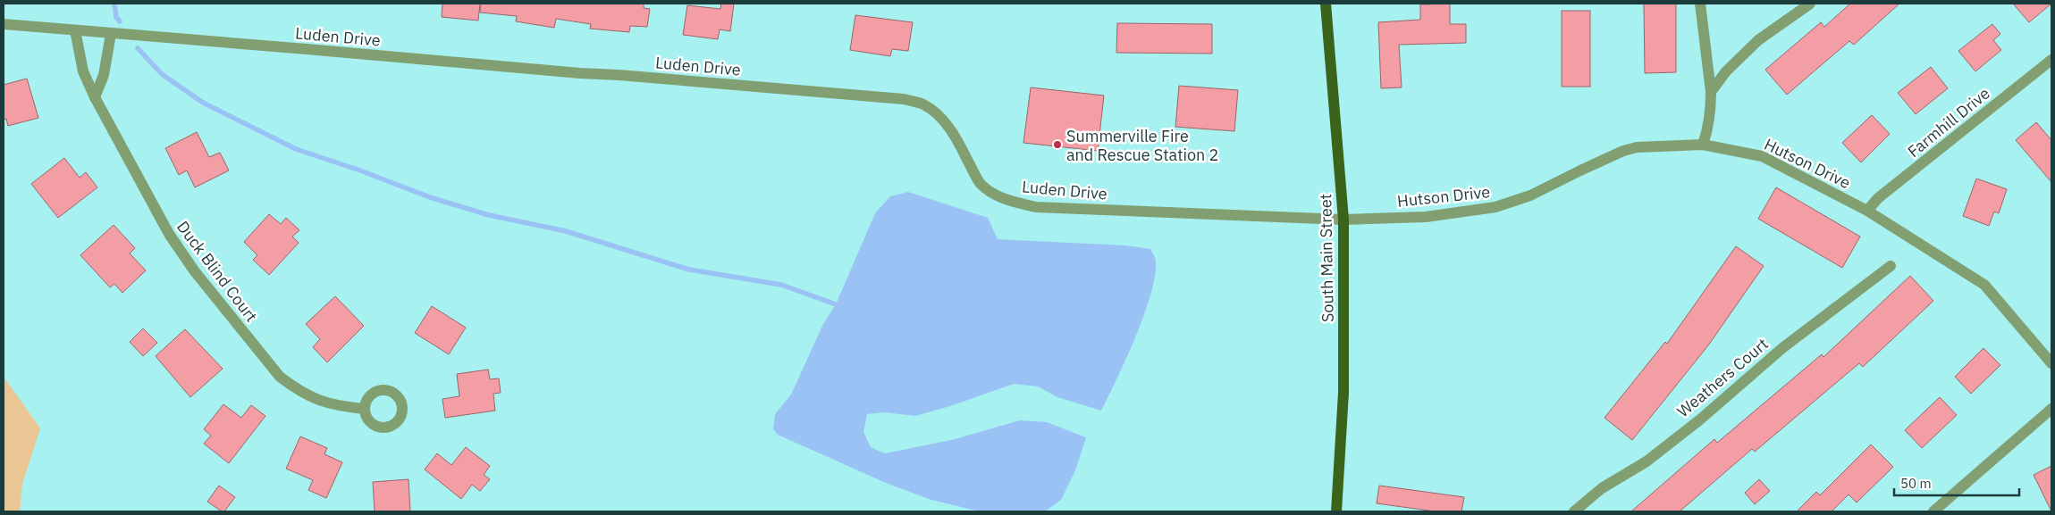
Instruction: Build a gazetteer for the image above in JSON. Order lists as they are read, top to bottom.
{
  "streets": {
    "main road": ["South Main Street"],
    "street": [
      "Luden Drive",
      "Farmhill Drive",
      "Hutson Drive",
      "Duck Blind Court",
      "Weathers Court"
    ]
  },
  "crossings": [
    ["Luden Drive", "Hutson Drive"],
    ["Luden Drive", "South Main Street"],
    ["Luden Drive", "Duck Blind Court"],
    ["Farmhill Drive", "Hutson Drive"],
    ["Hutson Drive", "South Main Street"]
  ],
  "places": ["Summerville Fire and Rescue Station 2"],
  "scale_bar": "50 m"
}
